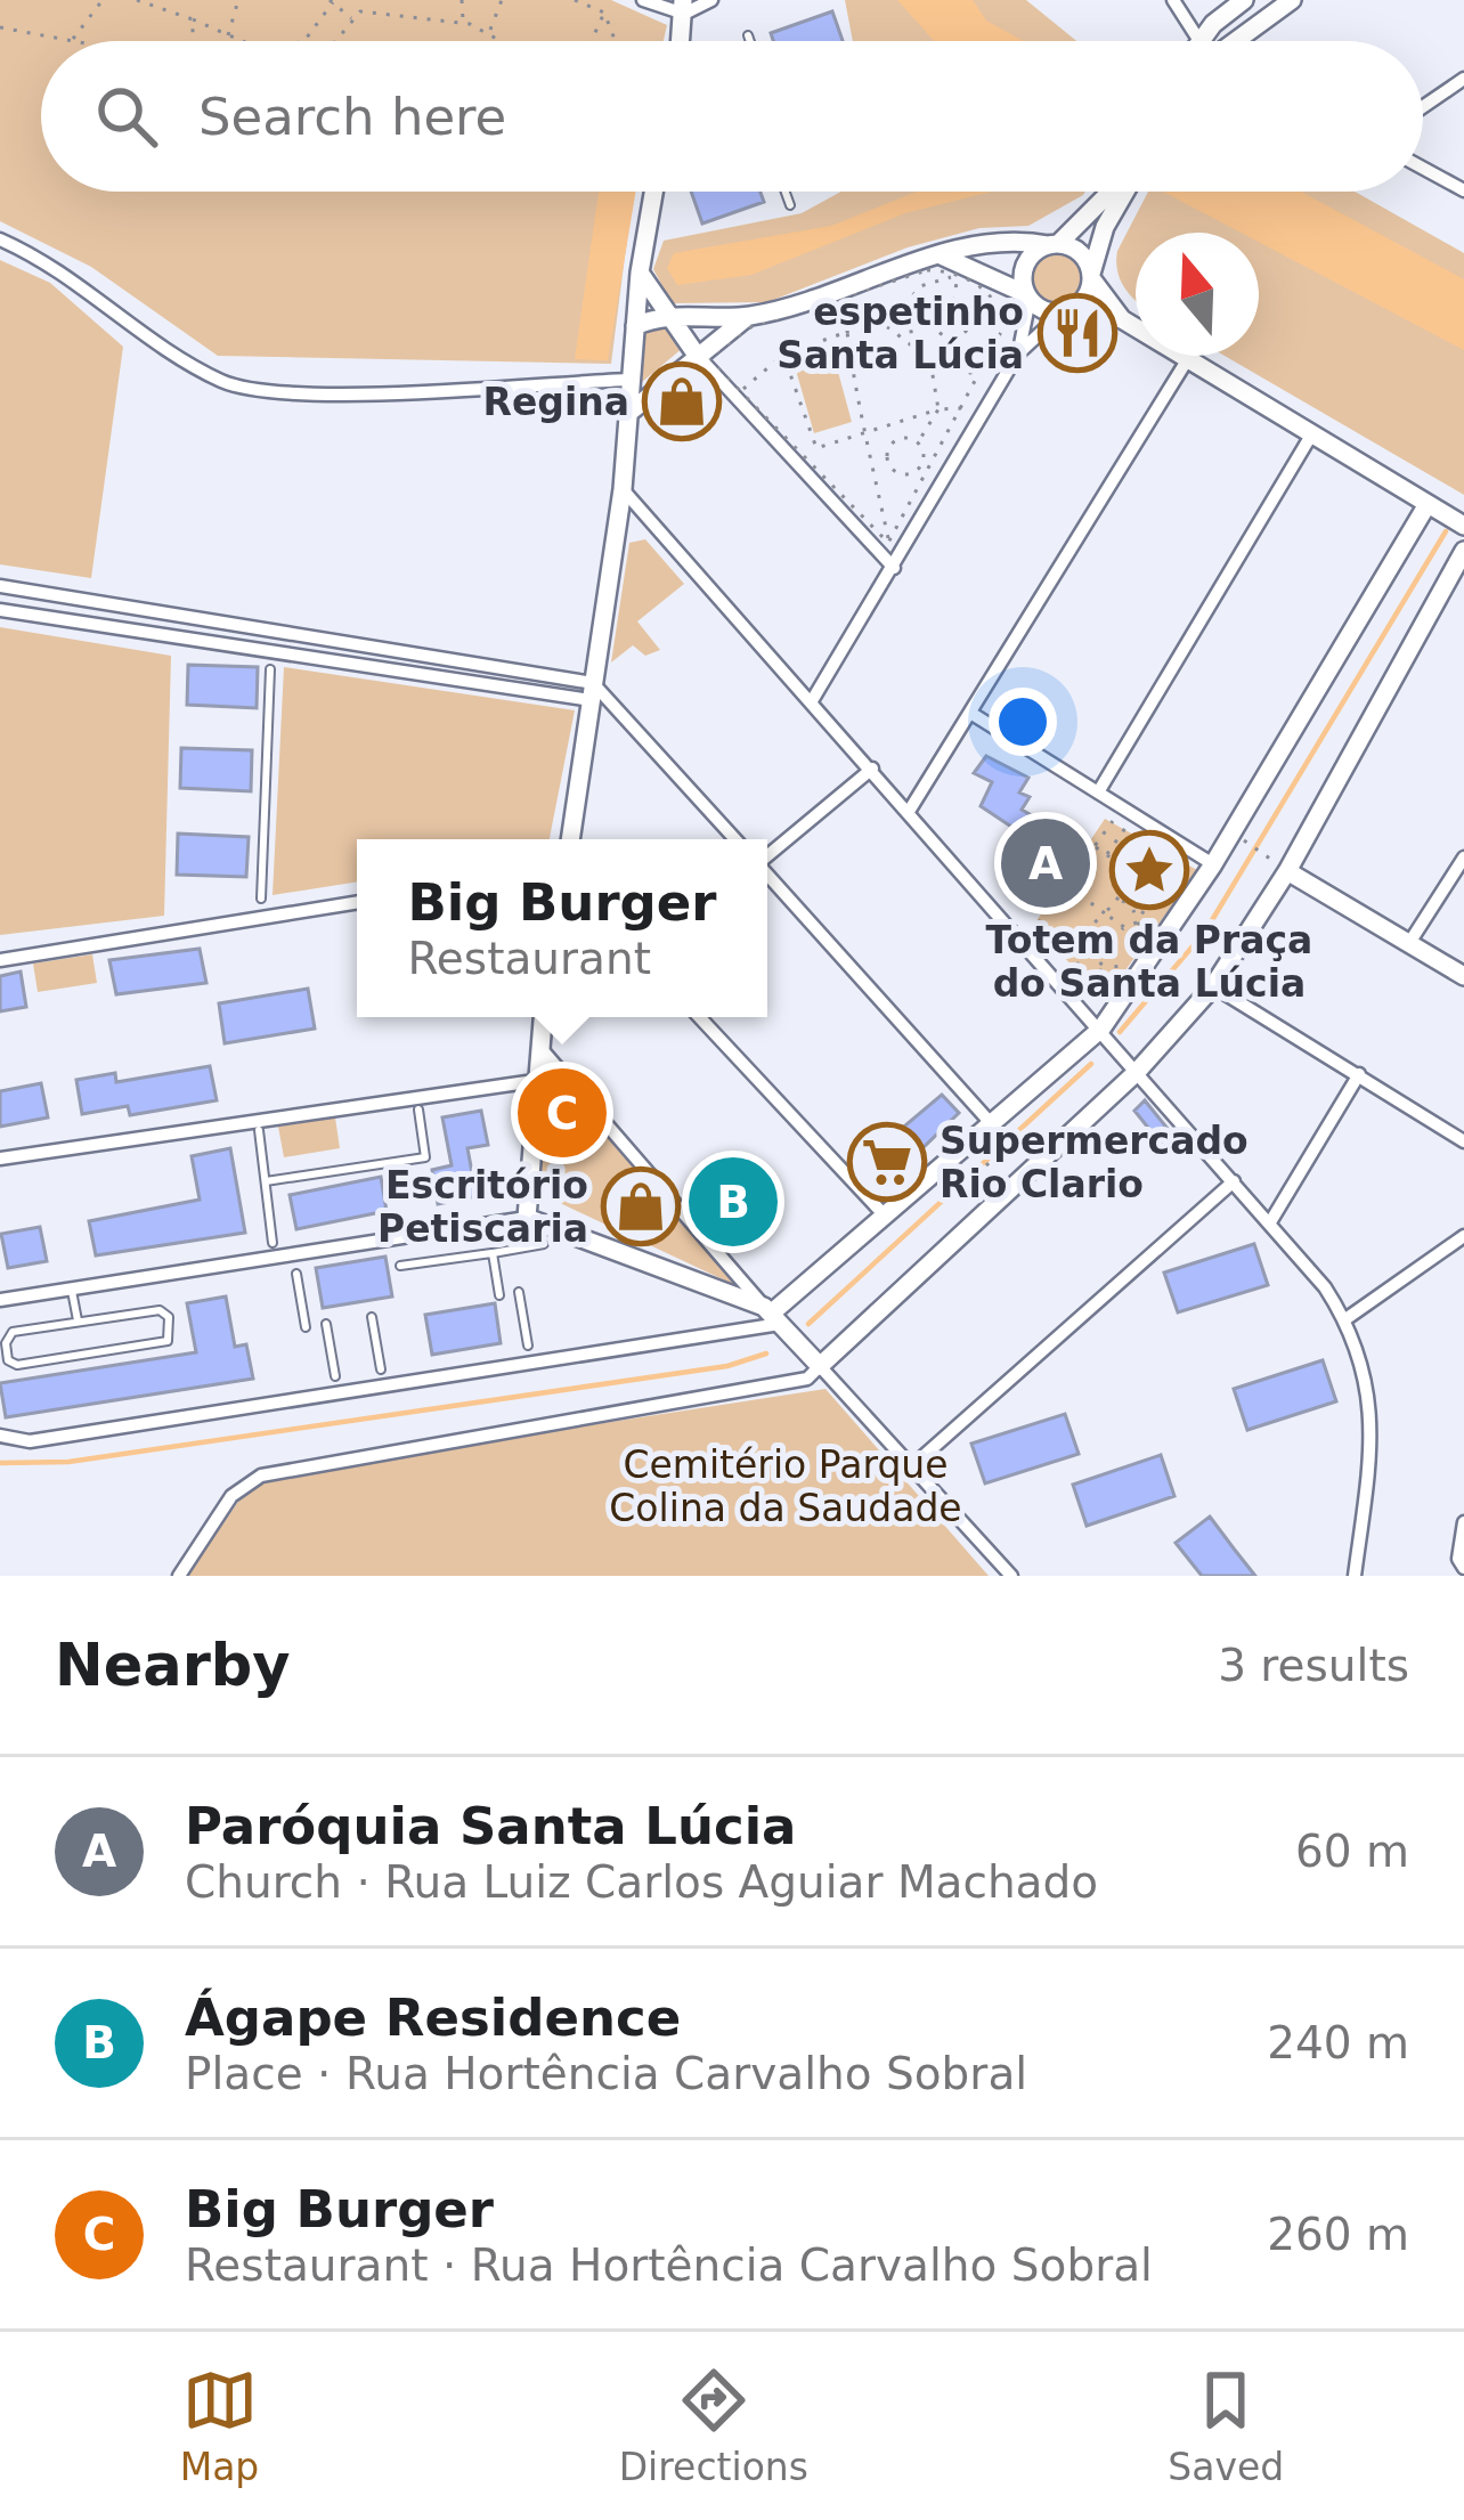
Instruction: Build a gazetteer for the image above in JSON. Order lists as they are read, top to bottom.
{
  "parks": ["Cemitério Parque Colina da Saudade"],
  "places": {
    "restaurant": ["espetinho Santa Lúcia"],
    "shop": ["Regina", "Escritório Petiscaria"],
    "place": ["Totem da Praça do Santa Lúcia"],
    "supermarket": ["Supermercado Rio Clario"]
  },
  "north": "top",
  "page": {
    "search": "Search here",
    "pins": ["A", "C", "B"],
    "popup": ["Big Burger", "Restaurant"],
    "heading": ["Nearby", "3 results"],
    "list": [
      {
        "mark": "A",
        "name": "Paróquia Santa Lúcia",
        "note": "Church · Rua Luiz Carlos Aguiar Machado",
        "value": "60 m"
      },
      {
        "mark": "B",
        "name": "Ágape Residence",
        "note": "Place · Rua Hortência Carvalho Sobral",
        "value": "240 m"
      },
      {
        "mark": "C",
        "name": "Big Burger",
        "note": "Restaurant · Rua Hortência Carvalho Sobral",
        "value": "260 m"
      }
    ],
    "nav": ["Map", "Directions", "Saved"]
  }
}
